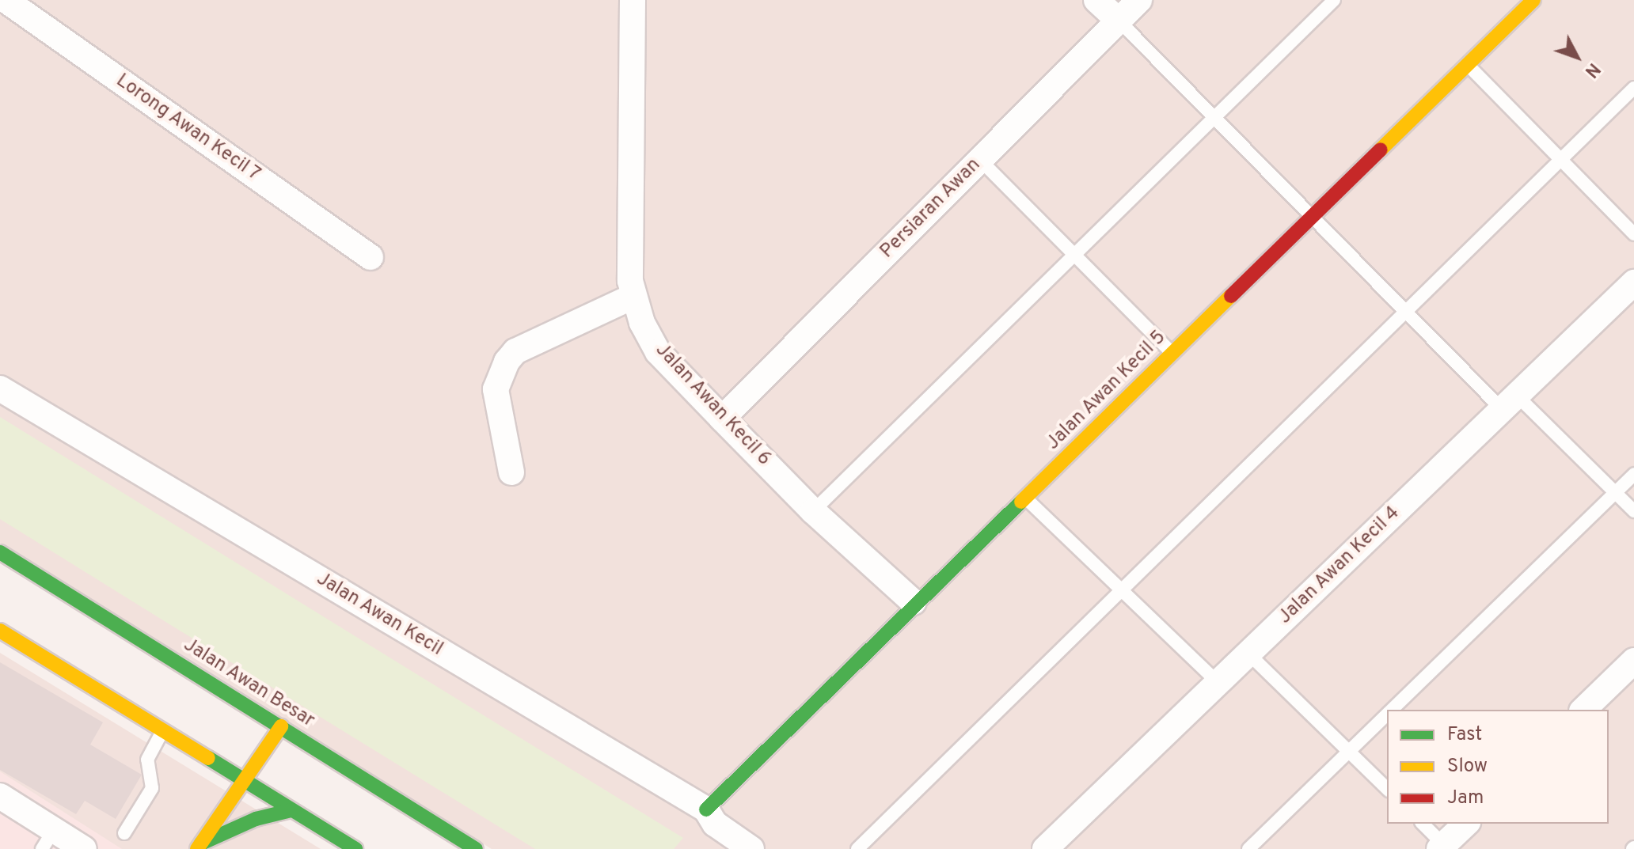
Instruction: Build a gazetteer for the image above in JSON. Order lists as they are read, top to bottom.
{
  "streets": {
    "street": [
      "Lorong Awan Kecil 7",
      "Persiaran Awan",
      "Jalan Awan Kecil 5",
      "Jalan Awan Kecil 6",
      "Jalan Awan Kecil 4",
      "Jalan Awan Kecil",
      "Jalan Awan Besar"
    ]
  },
  "crossings": [
    ["Persiaran Awan", "Jalan Awan Kecil 6"],
    ["Jalan Awan Kecil 5", "Jalan Awan Kecil 6"],
    ["Jalan Awan Kecil 5", "Jalan Awan Kecil"]
  ],
  "legend": ["Fast", "Slow", "Jam"],
  "north": "bottom right"
}
